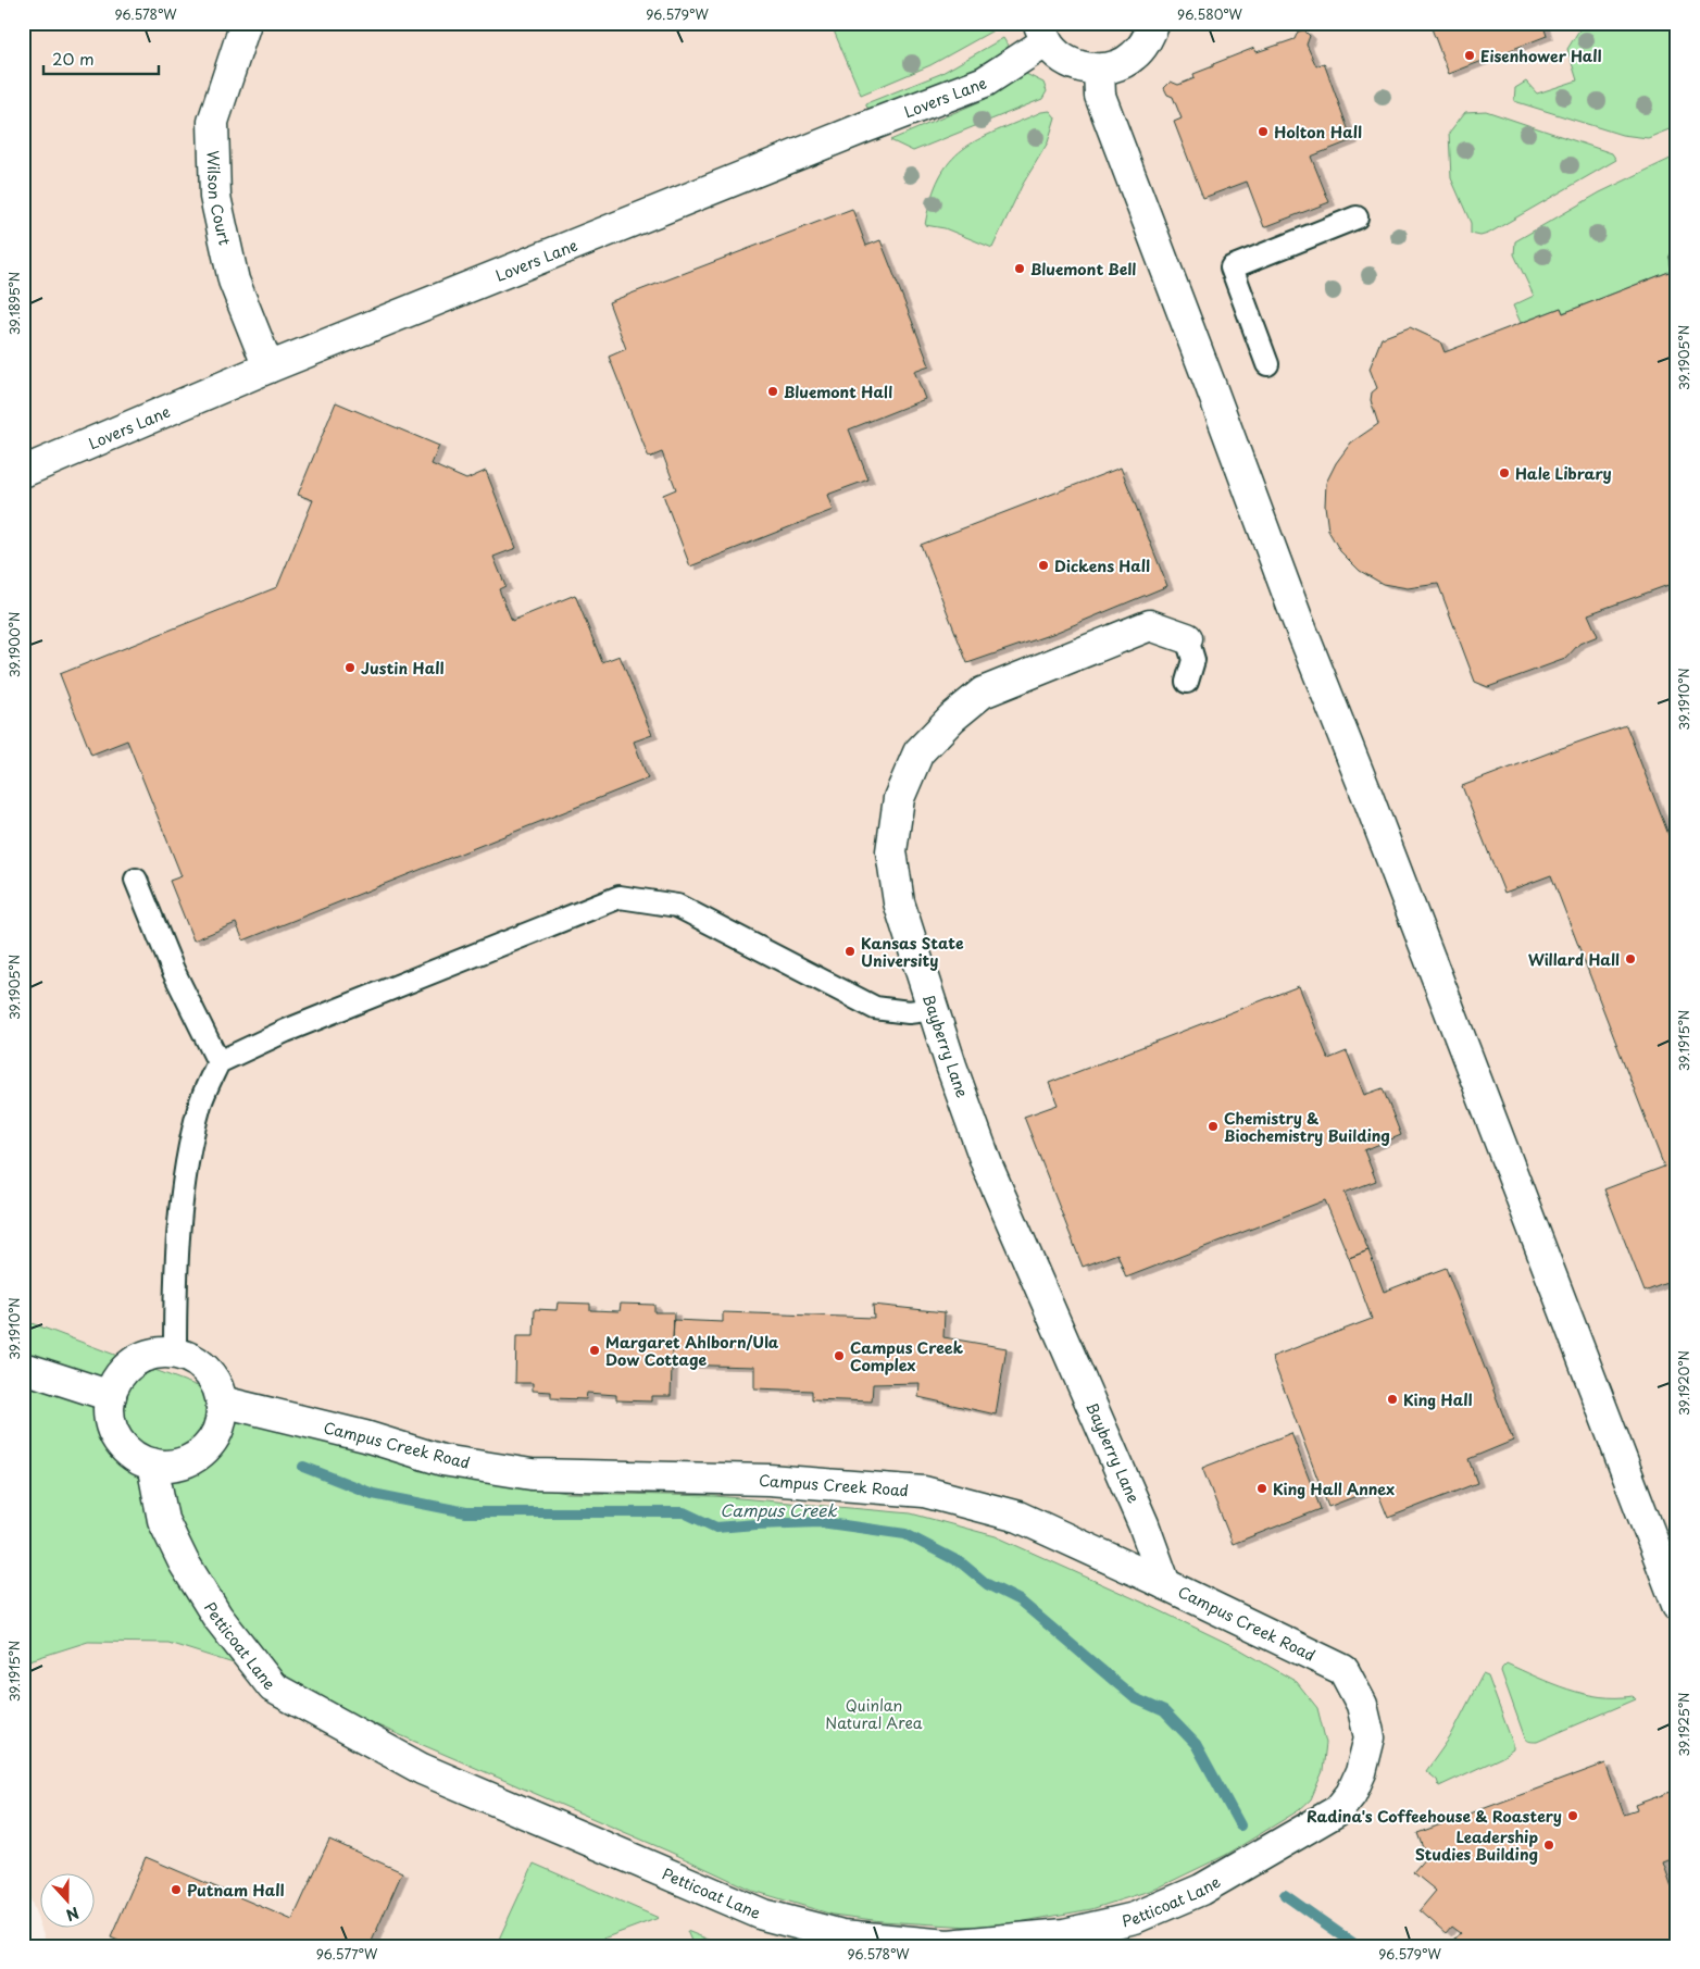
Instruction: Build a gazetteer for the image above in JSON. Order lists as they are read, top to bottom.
{
  "streets": {
    "street": [
      "Lovers Lane",
      "Wilson Court",
      "Bayberry Lane",
      "Campus Creek Road",
      "Petticoat Lane"
    ]
  },
  "crossings": [
    ["Lovers Lane", "Wilson Court"],
    ["Bayberry Lane", "Campus Creek Road"],
    ["Campus Creek Road", "Petticoat Lane"]
  ],
  "water": ["Campus Creek"],
  "parks": ["Quinlan Natural Area"],
  "places": [
    "Eisenhower Hall",
    "Holton Hall",
    "Bluemont Bell",
    "Bluemont Hall",
    "Hale Library",
    "Dickens Hall",
    "Justin Hall",
    "Kansas State University",
    "Willard Hall",
    "Chemistry & Biochemistry Building",
    "Margaret Ahlborn/Ula Dow Cottage",
    "Campus Creek Complex",
    "King Hall",
    "King Hall Annex",
    "Radina's Coffeehouse & Roastery",
    "Leadership Studies Building",
    "Putnam Hall"
  ],
  "scale_bar": "20 m",
  "north": "bottom",
  "coordinates": [
    "96.578°W",
    "96.579°W",
    "96.580°W",
    "39.1895°N",
    "39.1905°N",
    "39.1900°N",
    "39.1910°N",
    "39.1915°N",
    "39.1920°N",
    "39.1925°N",
    "96.577°W"
  ]
}
